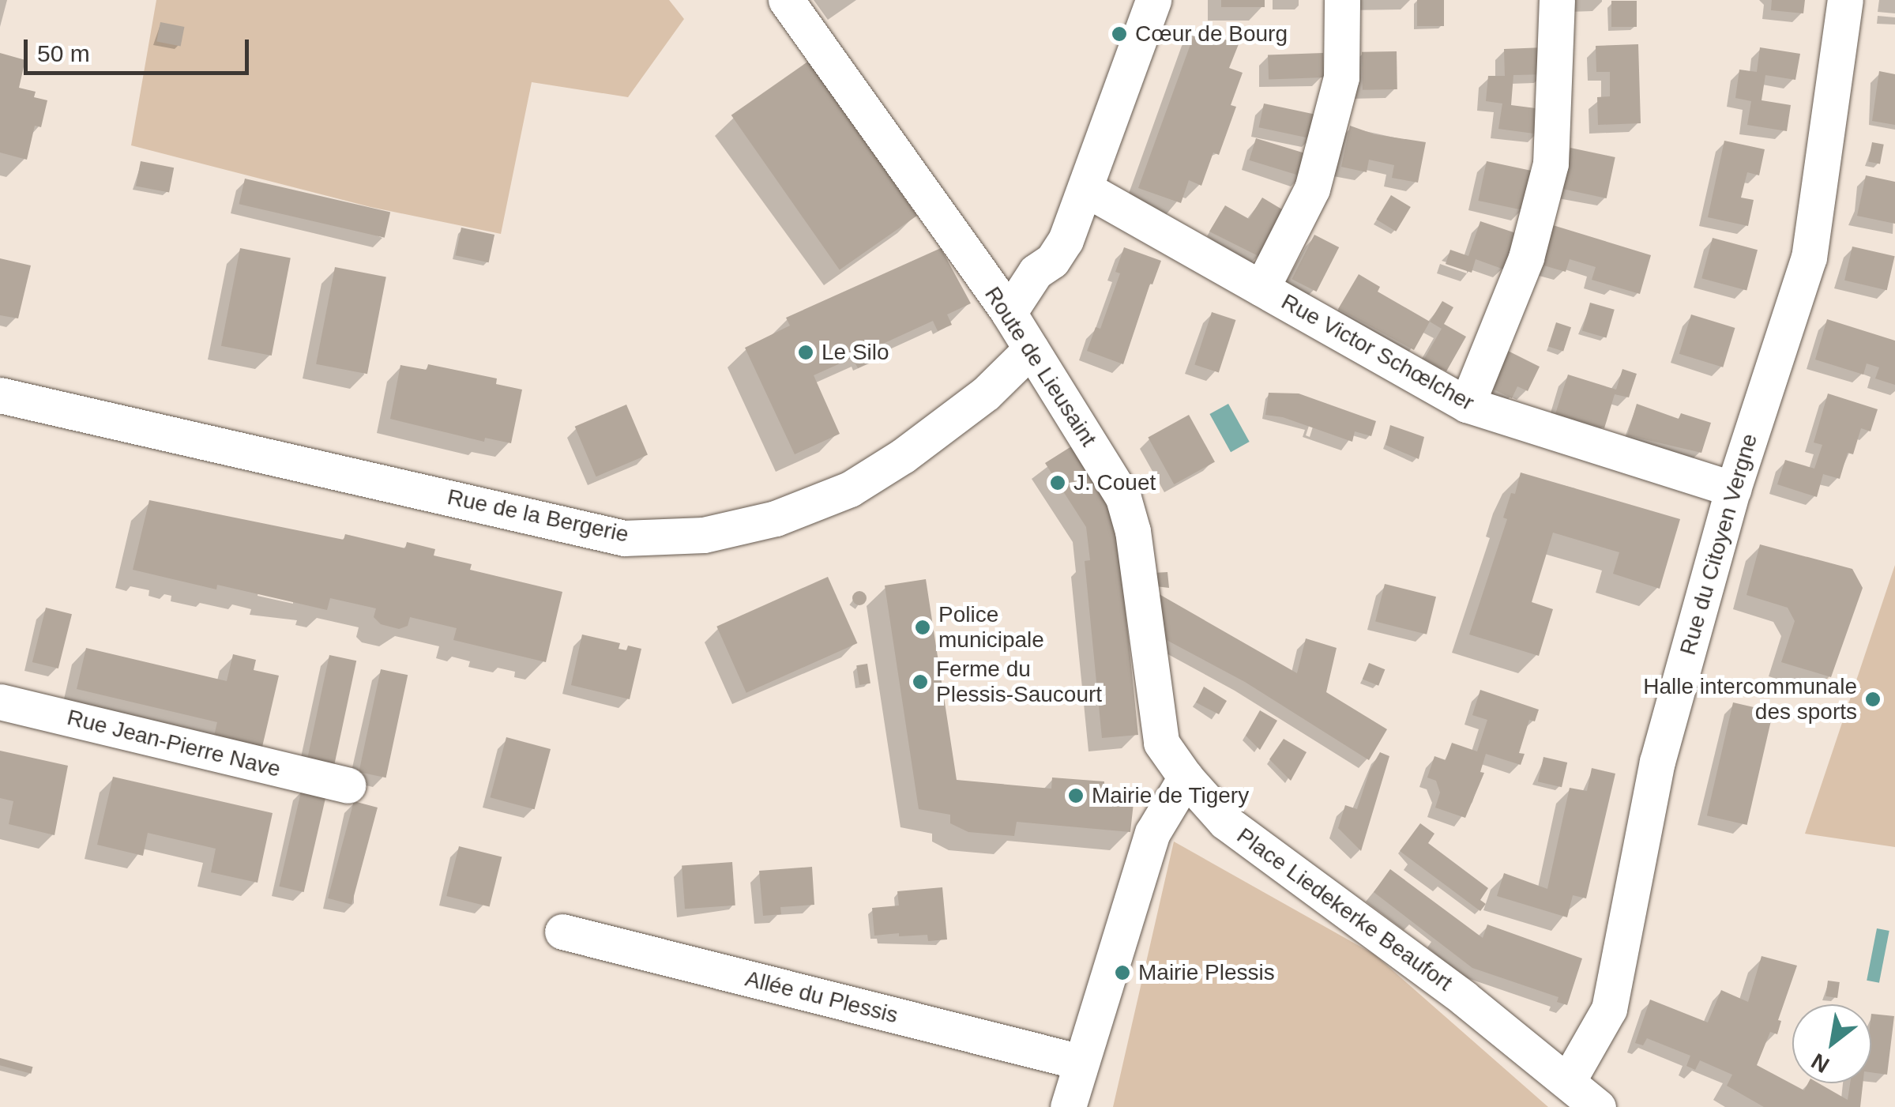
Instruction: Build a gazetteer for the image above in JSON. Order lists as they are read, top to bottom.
{
  "streets": {
    "street": [
      "Rue Victor Schœlcher",
      "Route de Lieusaint",
      "Rue de la Bergerie",
      "Rue du Citoyen Vergne",
      "Rue Jean-Pierre Nave",
      "Place Liedekerke Beaufort",
      "Allée du Plessis"
    ]
  },
  "crossings": [
    ["Rue Victor Schœlcher", "Rue du Citoyen Vergne"],
    ["Route de Lieusaint", "Rue de la Bergerie"],
    ["Route de Lieusaint", "Place Liedekerke Beaufort"],
    ["Rue du Citoyen Vergne", "Place Liedekerke Beaufort"]
  ],
  "places": [
    "Cœur de Bourg",
    "Le Silo",
    "J. Couet",
    "Police municipale",
    "Ferme du Plessis-Saucourt",
    "Halle intercommunale des sports",
    "Mairie de Tigery",
    "Mairie Plessis"
  ],
  "scale_bar": "50 m",
  "north": "bottom left"
}
